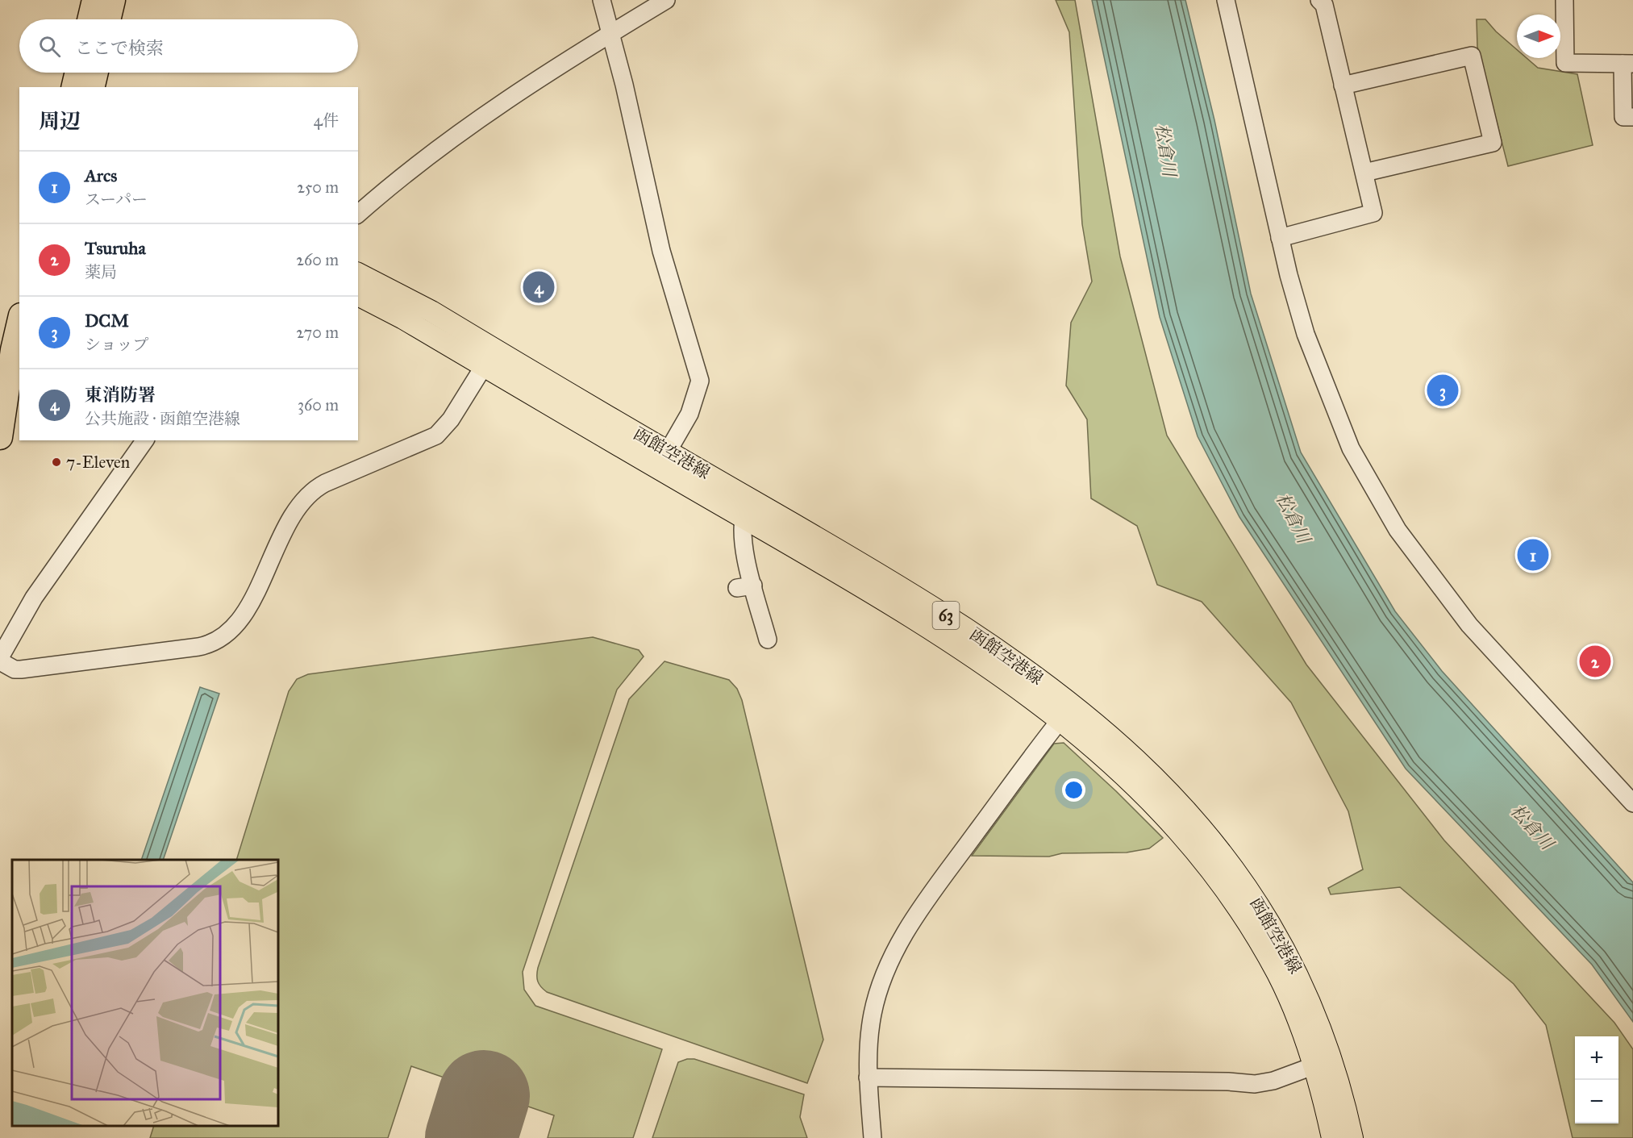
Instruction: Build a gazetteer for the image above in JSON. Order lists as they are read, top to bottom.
{
  "streets": {
    "main road": ["函館空港線", "63"]
  },
  "water": ["松倉川"],
  "places": ["7-Eleven"],
  "north": "right",
  "page": {
    "search": "ここで検索",
    "heading": ["周辺", "4件"],
    "list": [
      {
        "mark": "1",
        "name": "Arcs",
        "note": "スーパー",
        "value": "250 m"
      },
      {
        "mark": "2",
        "name": "Tsuruha",
        "note": "薬局",
        "value": "260 m"
      },
      {
        "mark": "3",
        "name": "DCM",
        "note": "ショップ",
        "value": "270 m"
      },
      {
        "mark": "4",
        "name": "東消防署",
        "note": "公共施設 · 函館空港線",
        "value": "360 m"
      }
    ],
    "pins": [
      "4",
      "3",
      "1",
      "2"
    ],
    "map_buttons": ["+", "−"]
  }
}
